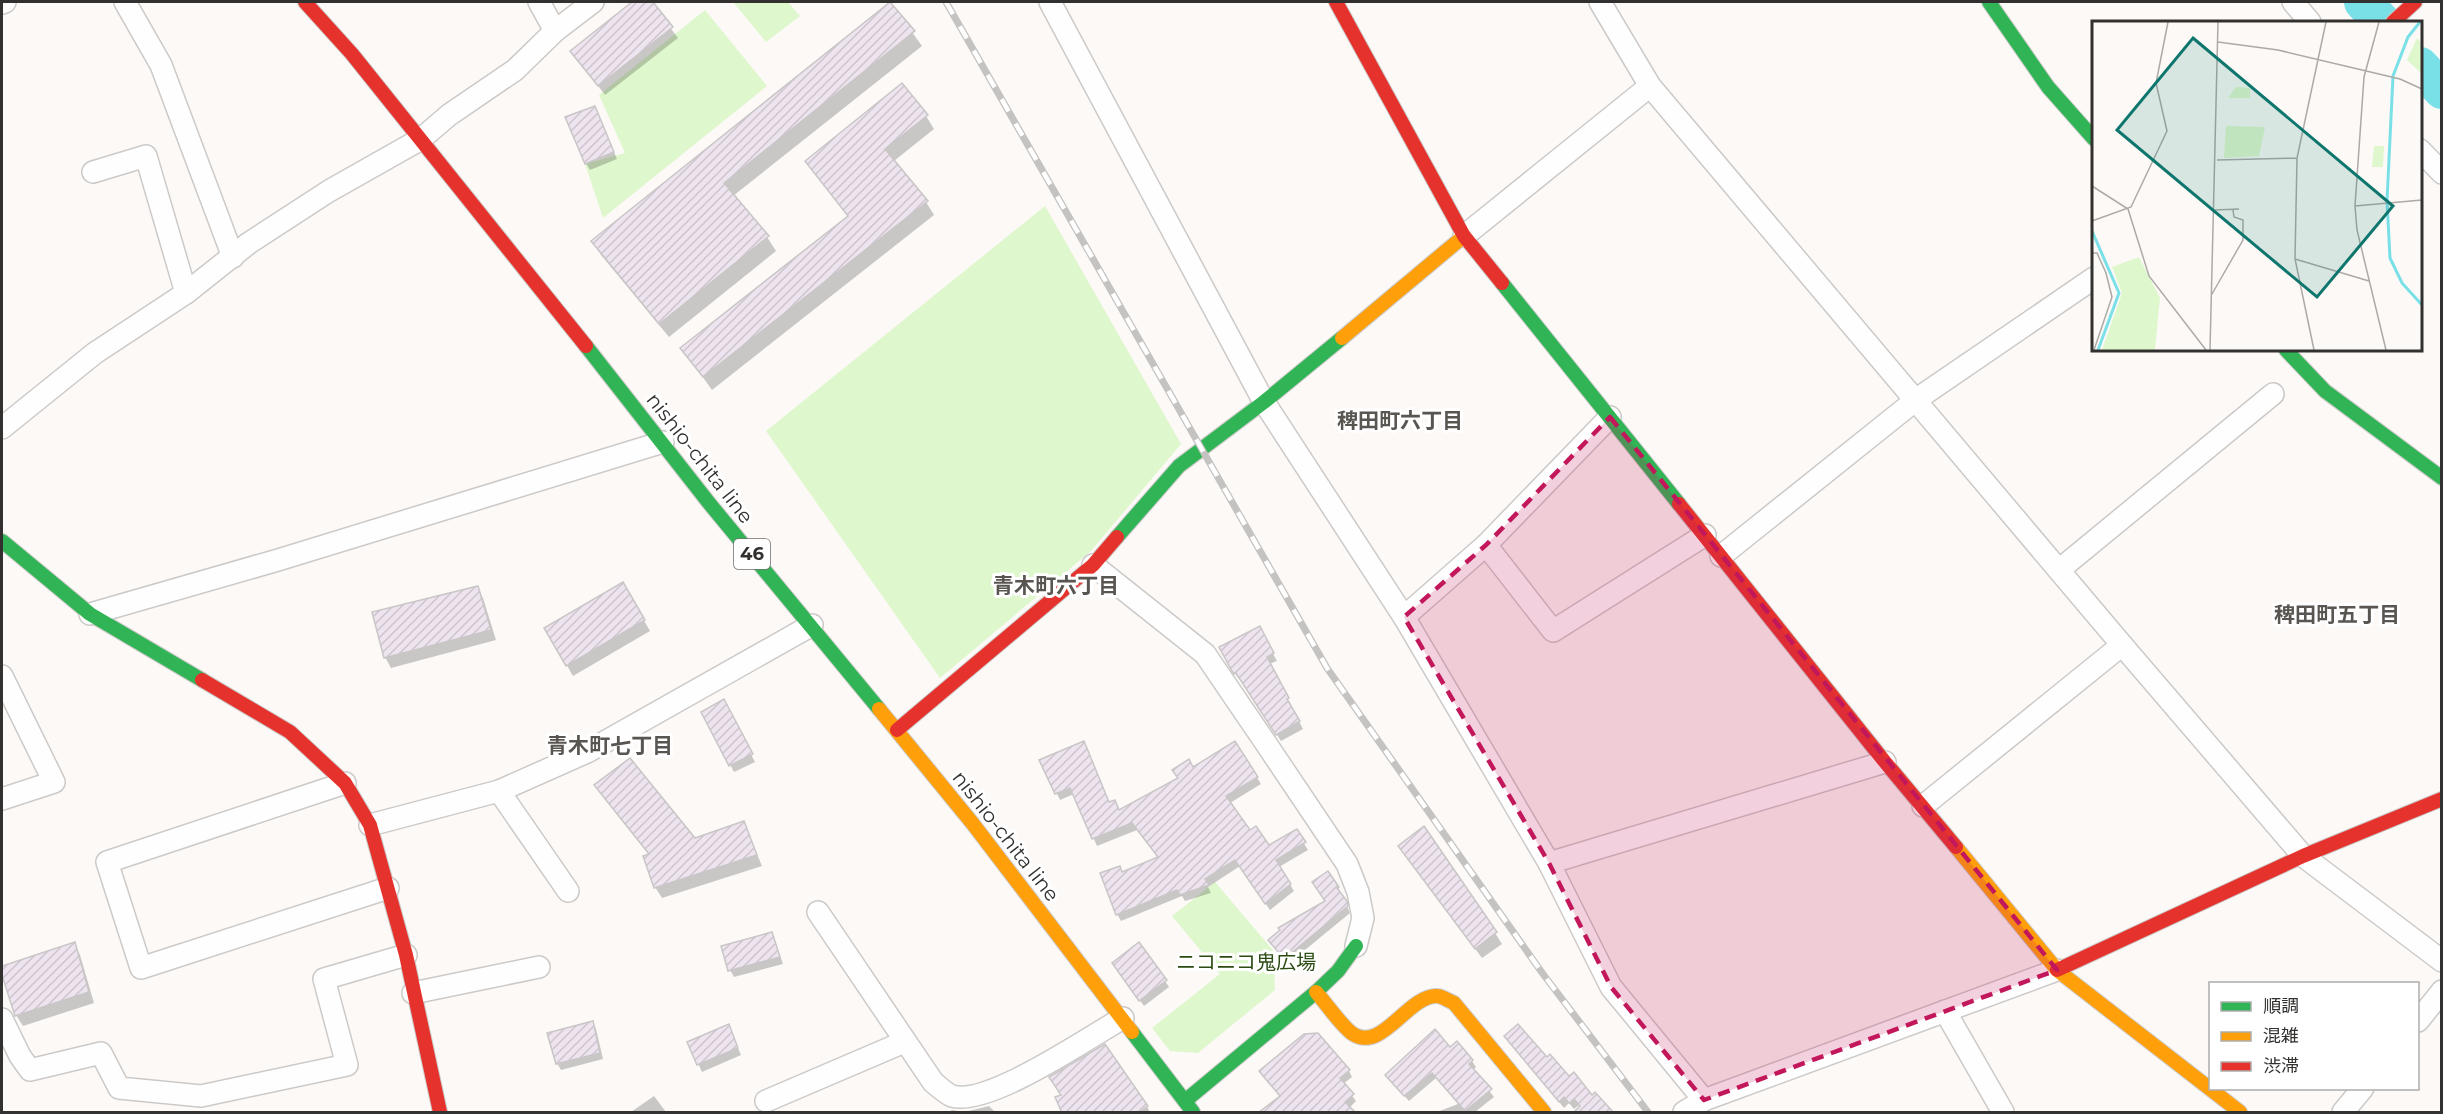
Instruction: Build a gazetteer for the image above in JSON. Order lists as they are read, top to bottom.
{
  "streets": {
    "street": ["nishio-chita line", "46"]
  },
  "districts": [
    "稗田町六丁目",
    "青木町六丁目",
    "稗田町五丁目",
    "青木町七丁目"
  ],
  "parks": ["ニコニコ鬼広場"],
  "legend": ["順調", "混雑", "渋滞"]
}
